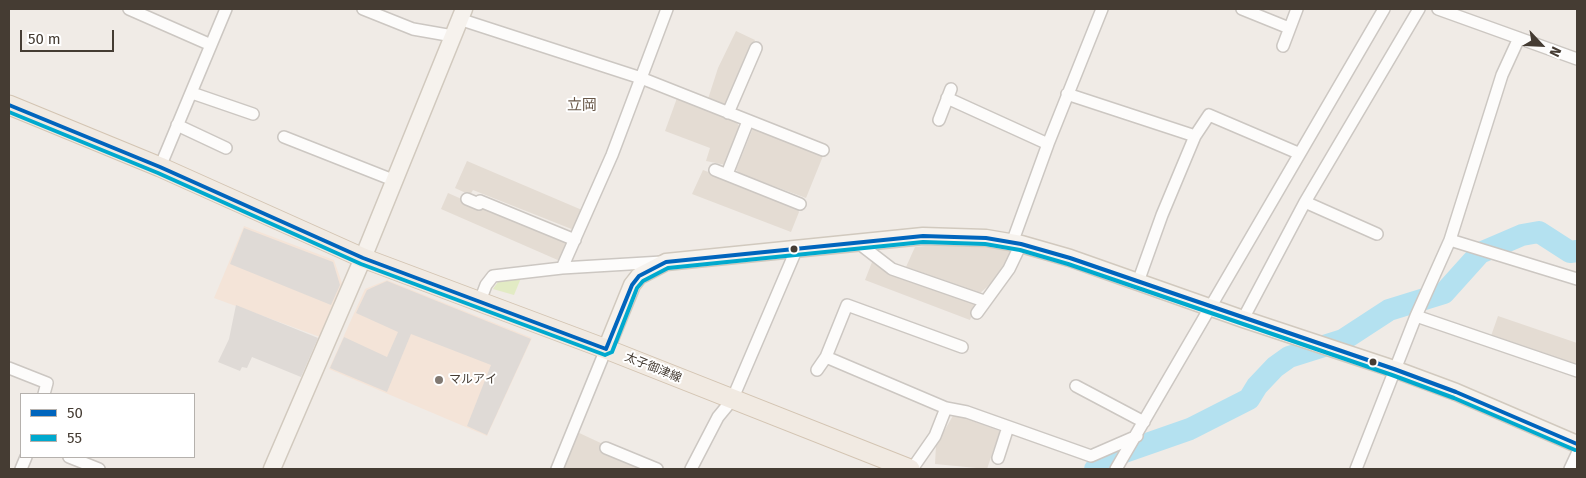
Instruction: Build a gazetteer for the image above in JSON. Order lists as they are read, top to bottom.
{
  "streets": {
    "main road": ["太子御津線"]
  },
  "districts": ["立岡"],
  "places": ["マルアイ"],
  "lines": ["transit line 50", "transit line 55"],
  "legend": ["50", "55"],
  "scale_bar": "50 m",
  "north": "bottom right"
}
